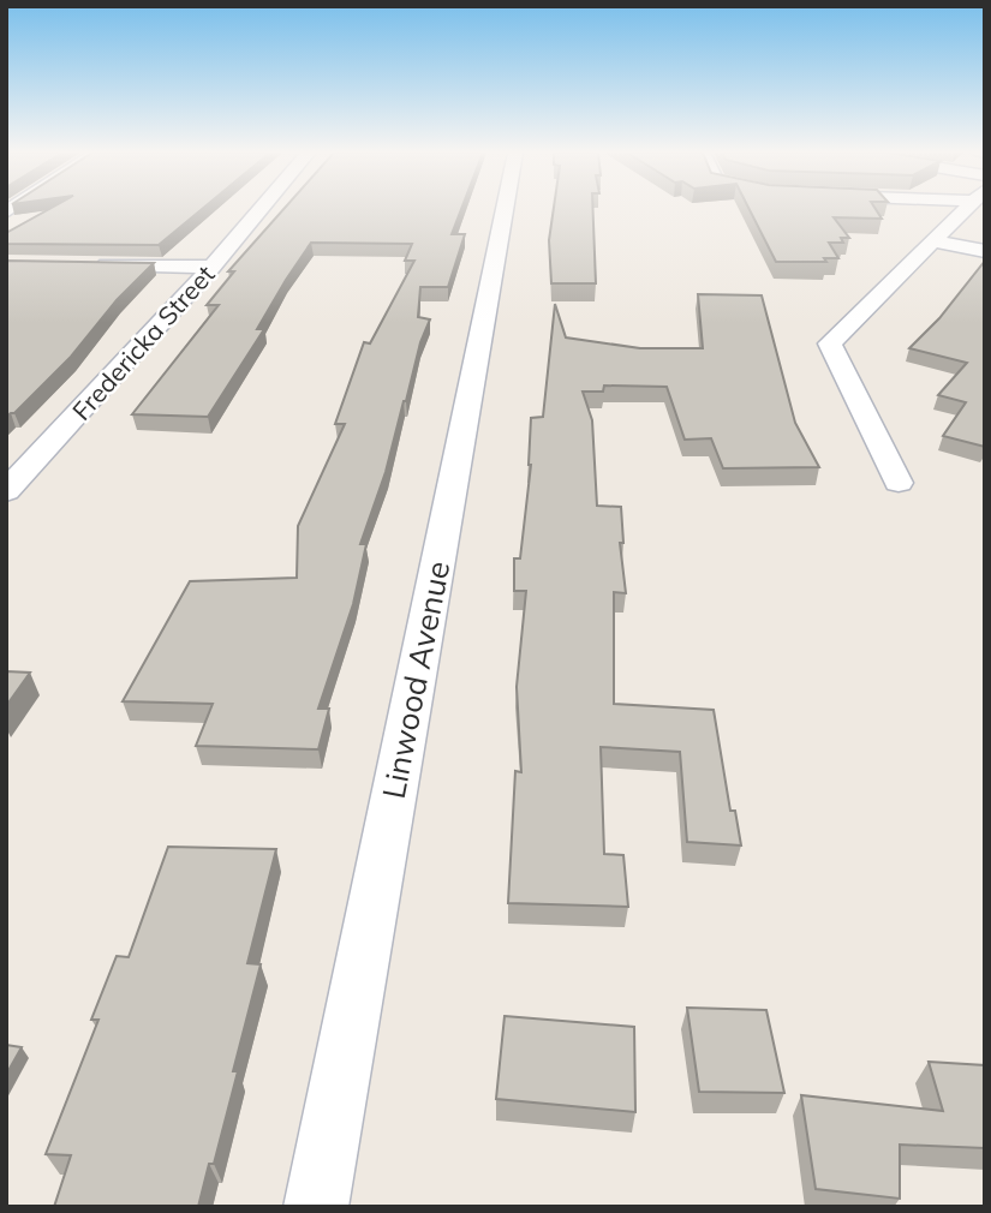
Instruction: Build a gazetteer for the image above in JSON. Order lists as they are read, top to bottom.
{
  "streets": {
    "street": ["Fredericka Street", "Linwood Avenue"]
  }
}
